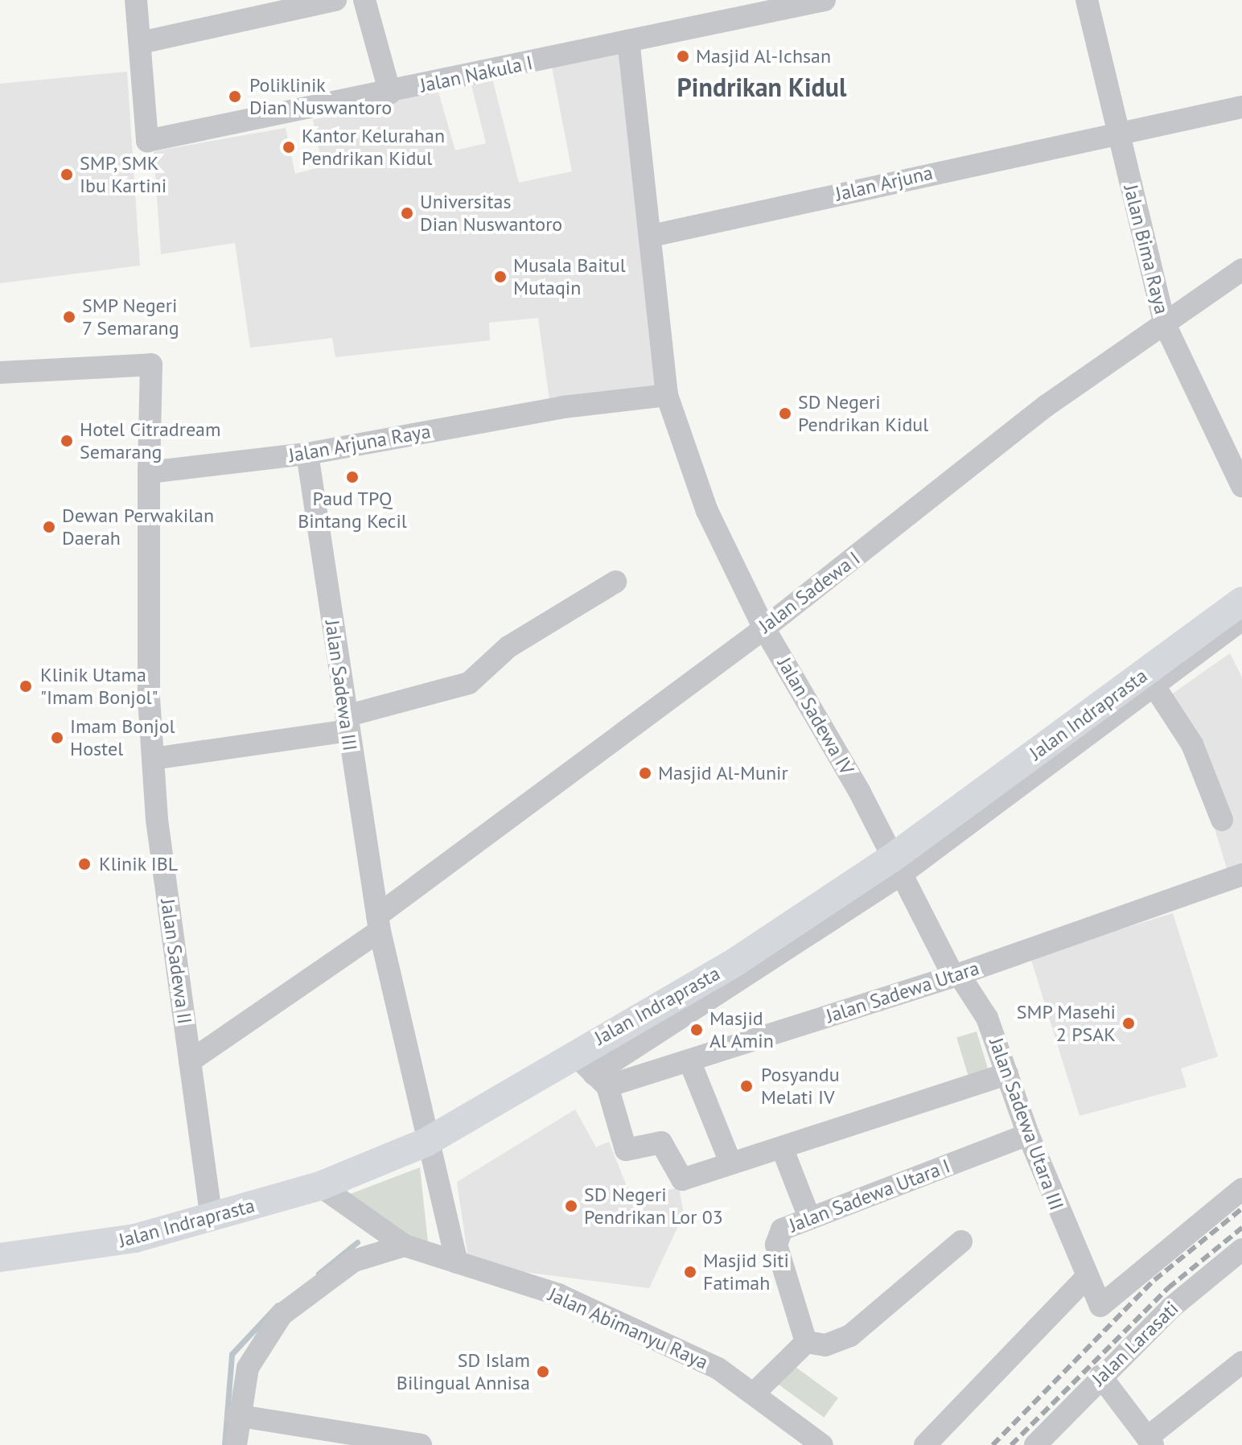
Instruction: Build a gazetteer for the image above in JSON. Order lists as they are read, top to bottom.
{
  "streets": {
    "main road": ["Jalan Indraprasta"],
    "street": [
      "Jalan Nakula I",
      "Jalan Arjuna",
      "Jalan Bima Raya",
      "Jalan Arjuna Raya",
      "Jalan Sadewa I",
      "Jalan Sadewa III",
      "Jalan Sadewa IV",
      "Jalan Sadewa II",
      "Jalan Sadewa Utara",
      "Jalan Sadewa Utara III",
      "Jalan Sadewa Utara I",
      "Jalan Abimanyu Raya",
      "Jalan Larasati"
    ]
  },
  "crossings": [
    ["Jalan Arjuna", "Jalan Bima Raya"],
    ["Jalan Bima Raya", "Jalan Sadewa I"],
    ["Jalan Arjuna Raya", "Jalan Sadewa III"],
    ["Jalan Arjuna Raya", "Jalan Sadewa IV"],
    ["Jalan Arjuna Raya", "Jalan Sadewa II"],
    ["Jalan Sadewa I", "Jalan Sadewa III"],
    ["Jalan Sadewa I", "Jalan Sadewa IV"],
    ["Jalan Sadewa I", "Jalan Sadewa II"],
    ["Jalan Sadewa III", "Jalan Indraprasta"],
    ["Jalan Sadewa III", "Jalan Abimanyu Raya"],
    ["Jalan Indraprasta", "Jalan Sadewa IV"],
    ["Jalan Indraprasta", "Jalan Sadewa II"],
    ["Jalan Indraprasta", "Jalan Abimanyu Raya"],
    ["Jalan Sadewa IV", "Jalan Sadewa Utara"],
    ["Jalan Sadewa IV", "Jalan Sadewa Utara III"],
    ["Jalan Sadewa Utara", "Jalan Sadewa Utara III"],
    ["Jalan Sadewa Utara III", "Jalan Sadewa Utara I"]
  ],
  "districts": ["Pindrikan Kidul"],
  "places": [
    "Masjid Al-Ichsan",
    "Poliklinik Dian Nuswantoro",
    "Kantor Kelurahan Pendrikan Kidul",
    "SMP, SMK Ibu Kartini",
    "Universitas Dian Nuswantoro",
    "Musala Baitul Mutaqin",
    "SMP Negeri 7 Semarang",
    "SD Negeri Pendrikan Kidul",
    "Hotel Citradream Semarang",
    "Paud TPQ Bintang Kecil",
    "Dewan Perwakilan Daerah",
    "Klinik Utama \"Imam Bonjol\"",
    "Imam Bonjol Hostel",
    "Masjid Al-Munir",
    "Klinik IBL",
    "SMP Masehi 2 PSAK",
    "Masjid Al Amin",
    "Posyandu Melati IV",
    "SD Negeri Pendrikan Lor 03",
    "Masjid Siti Fatimah",
    "SD Islam Bilingual Annisa"
  ]
}
